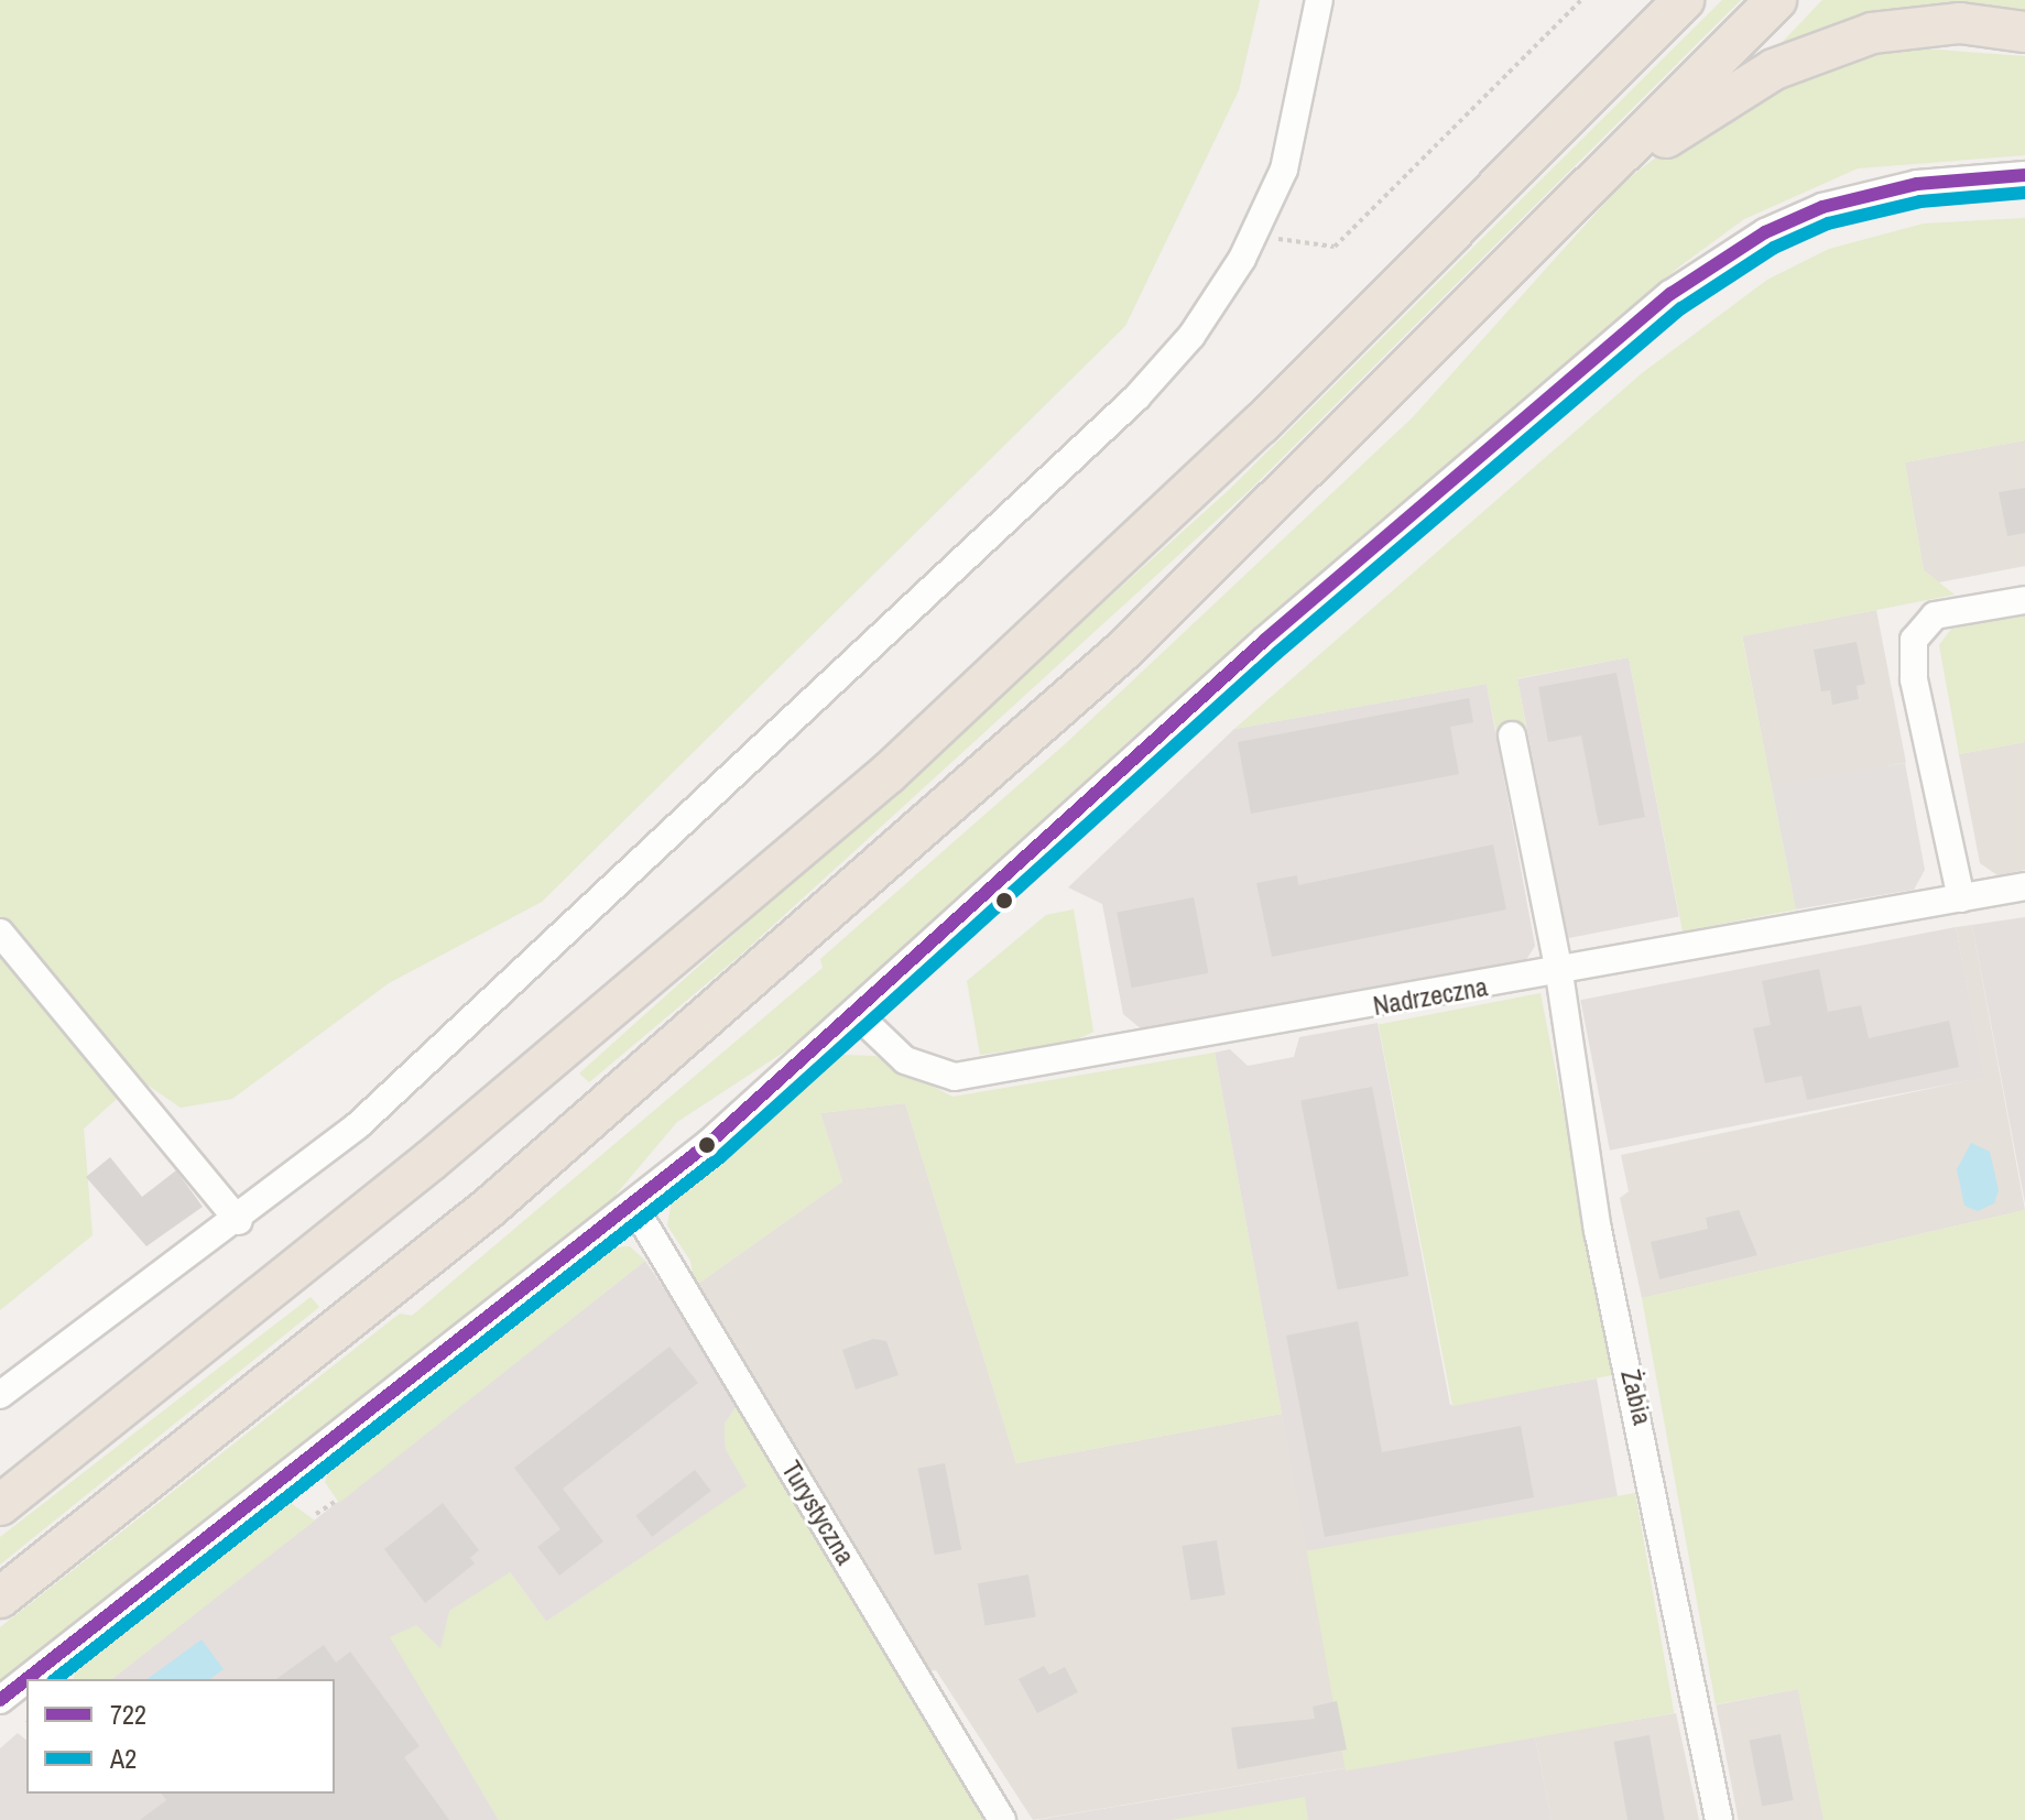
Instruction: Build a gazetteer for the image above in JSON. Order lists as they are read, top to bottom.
{
  "streets": {
    "street": ["Nadrzeczna", "Żabia", "Turystyczna"]
  },
  "crossings": [
    ["Nadrzeczna", "Żabia"]
  ],
  "lines": ["transit line 722", "transit line A2"],
  "legend": ["722", "A2"]
}
